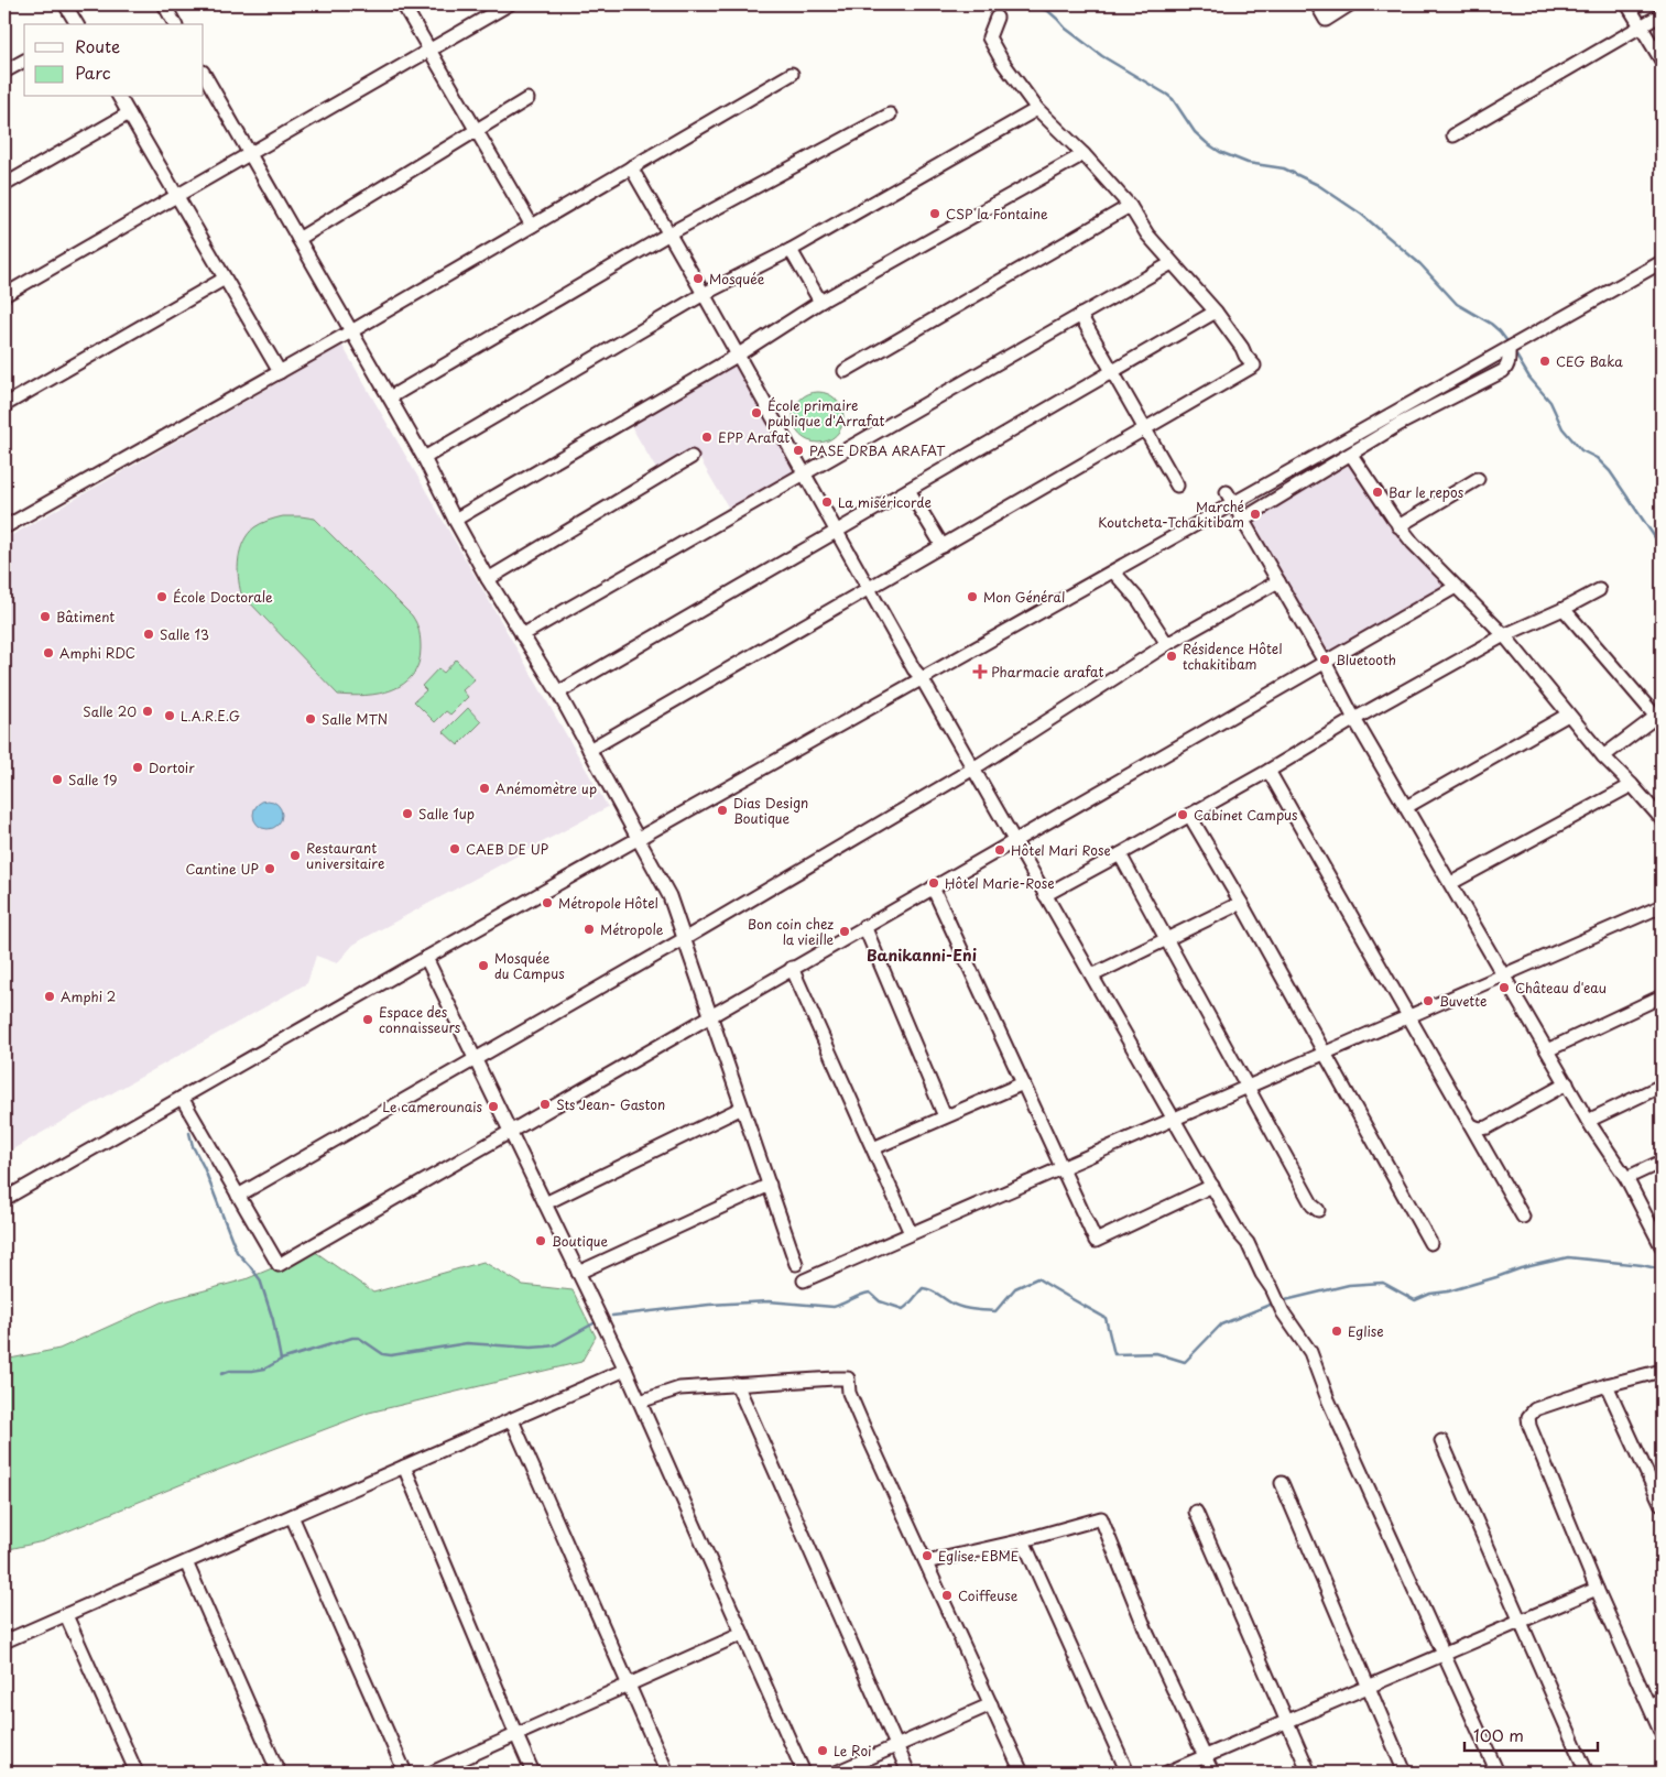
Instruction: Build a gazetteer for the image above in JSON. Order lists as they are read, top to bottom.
{
  "districts": ["Banikanni-Eni"],
  "places": {
    "other": [
      "CSP la Fontaine",
      "Mosquée",
      "CEG Baka",
      "École primaire publique d'Arrafat",
      "EPP Arafat",
      "PASE DRBA ARAFAT",
      "Bar le repos",
      "La miséricorde",
      "Marché Koutcheta-Tchakitibam",
      "École Doctorale",
      "Mon Général",
      "Bâtiment",
      "Salle 13",
      "Amphi RDC",
      "Résidence Hôtel tchakitibam",
      "Bluetooth",
      "Salle 20",
      "L.A.R.E.G",
      "Salle MTN",
      "Dortoir",
      "Salle 19",
      "Anémomètre up",
      "Dias Design Boutique",
      "Salle 1up",
      "Cabinet Campus",
      "CAEB DE UP",
      "Hôtel Mari Rose",
      "Restaurant universitaire",
      "Cantine UP",
      "Hôtel Marie-Rose",
      "Métropole Hôtel",
      "Métropole",
      "Bon coin chez la vieille",
      "Mosquée du Campus",
      "Château d'eau",
      "Amphi 2",
      "Buvette",
      "Espace des connaisseurs",
      "Sts Jean- Gaston",
      "Le camerounais",
      "Boutique",
      "Eglise",
      "Eglise. EBME",
      "Coiffeuse",
      "Le Roi"
    ],
    "health": ["Pharmacie arafat"]
  },
  "legend": ["Route", "Parc"],
  "scale_bar": "100 m"
}
